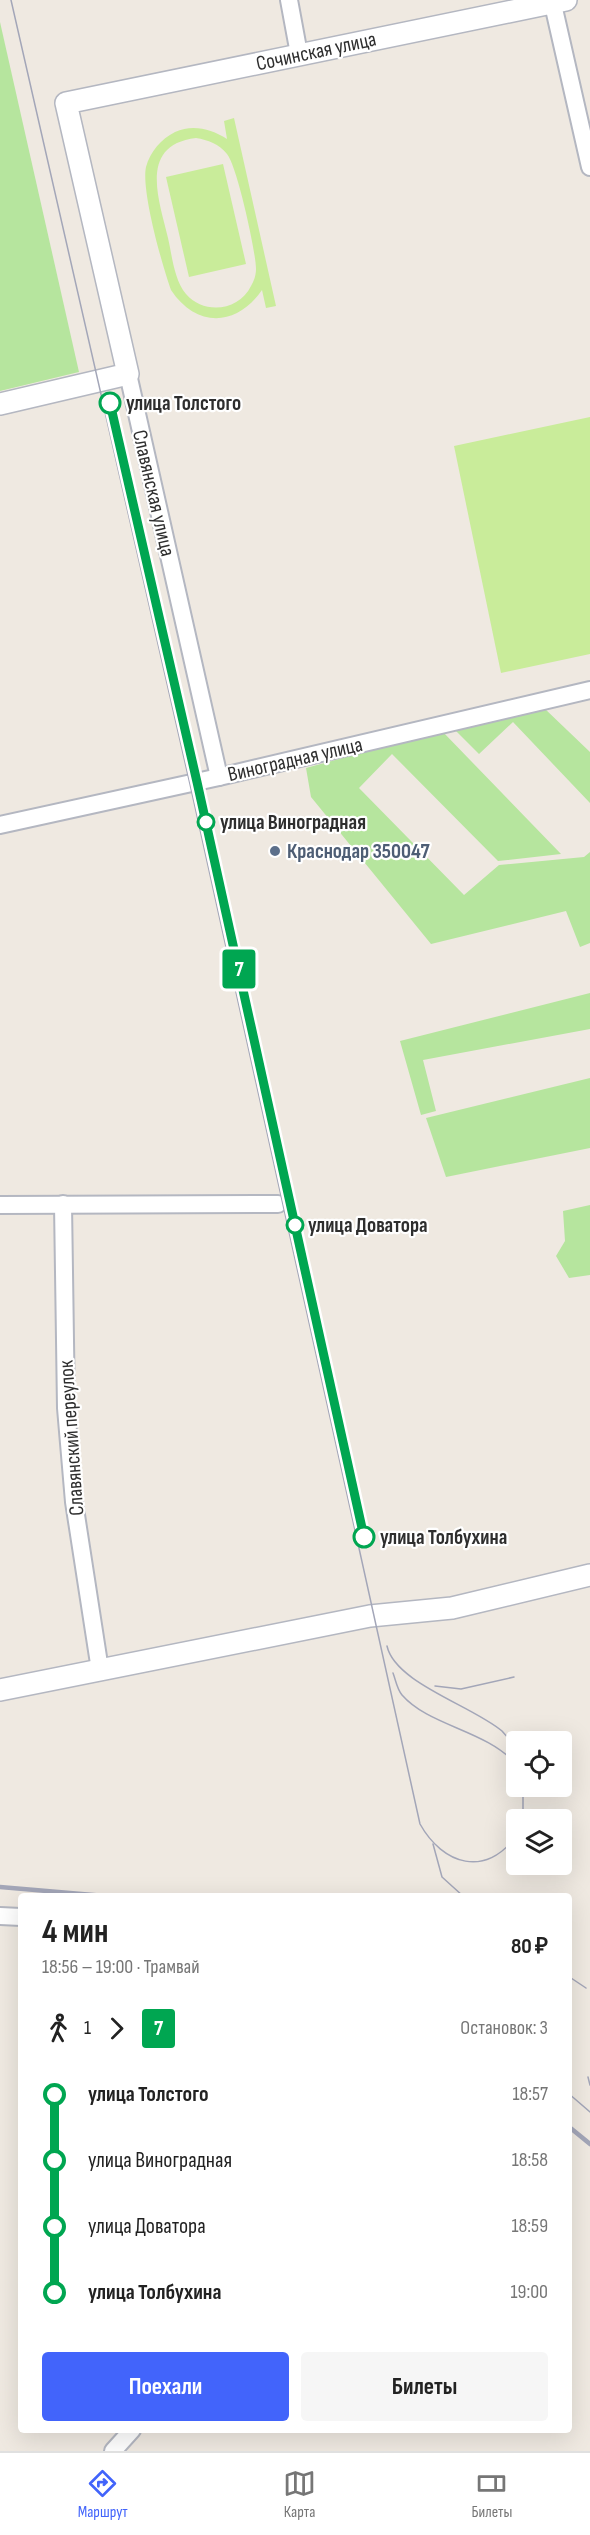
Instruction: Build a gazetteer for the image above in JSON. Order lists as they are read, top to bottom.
{
  "streets": {
    "street": [
      "Сочинская улица",
      "Славянская улица",
      "Виноградная улица",
      "Славянский переулок"
    ]
  },
  "crossings": [
    ["Сочинская улица", "Славянская улица"],
    ["Славянская улица", "Виноградная улица"]
  ],
  "places": [
    "улица Толстого",
    "улица Виноградная",
    "Краснодар 350047",
    "улица Доватора",
    "улица Толбухина"
  ],
  "lines": ["tram line 7"],
  "page": {
    "on_map": "7",
    "heading": ["4 мин", "18:56 – 19:00 · Трамвай", "80 ₽"],
    "legs": ["1", "7", "Остановок: 3"],
    "list": [
      {
        "name": "улица Толстого",
        "value": "18:57"
      },
      {
        "name": "улица Виноградная",
        "value": "18:58"
      },
      {
        "name": "улица Доватора",
        "value": "18:59"
      },
      {
        "name": "улица Толбухина",
        "value": "19:00"
      }
    ],
    "buttons": ["Поехали", "Билеты"],
    "tabs": ["Маршрут", "Карта", "Билеты"]
  }
}
